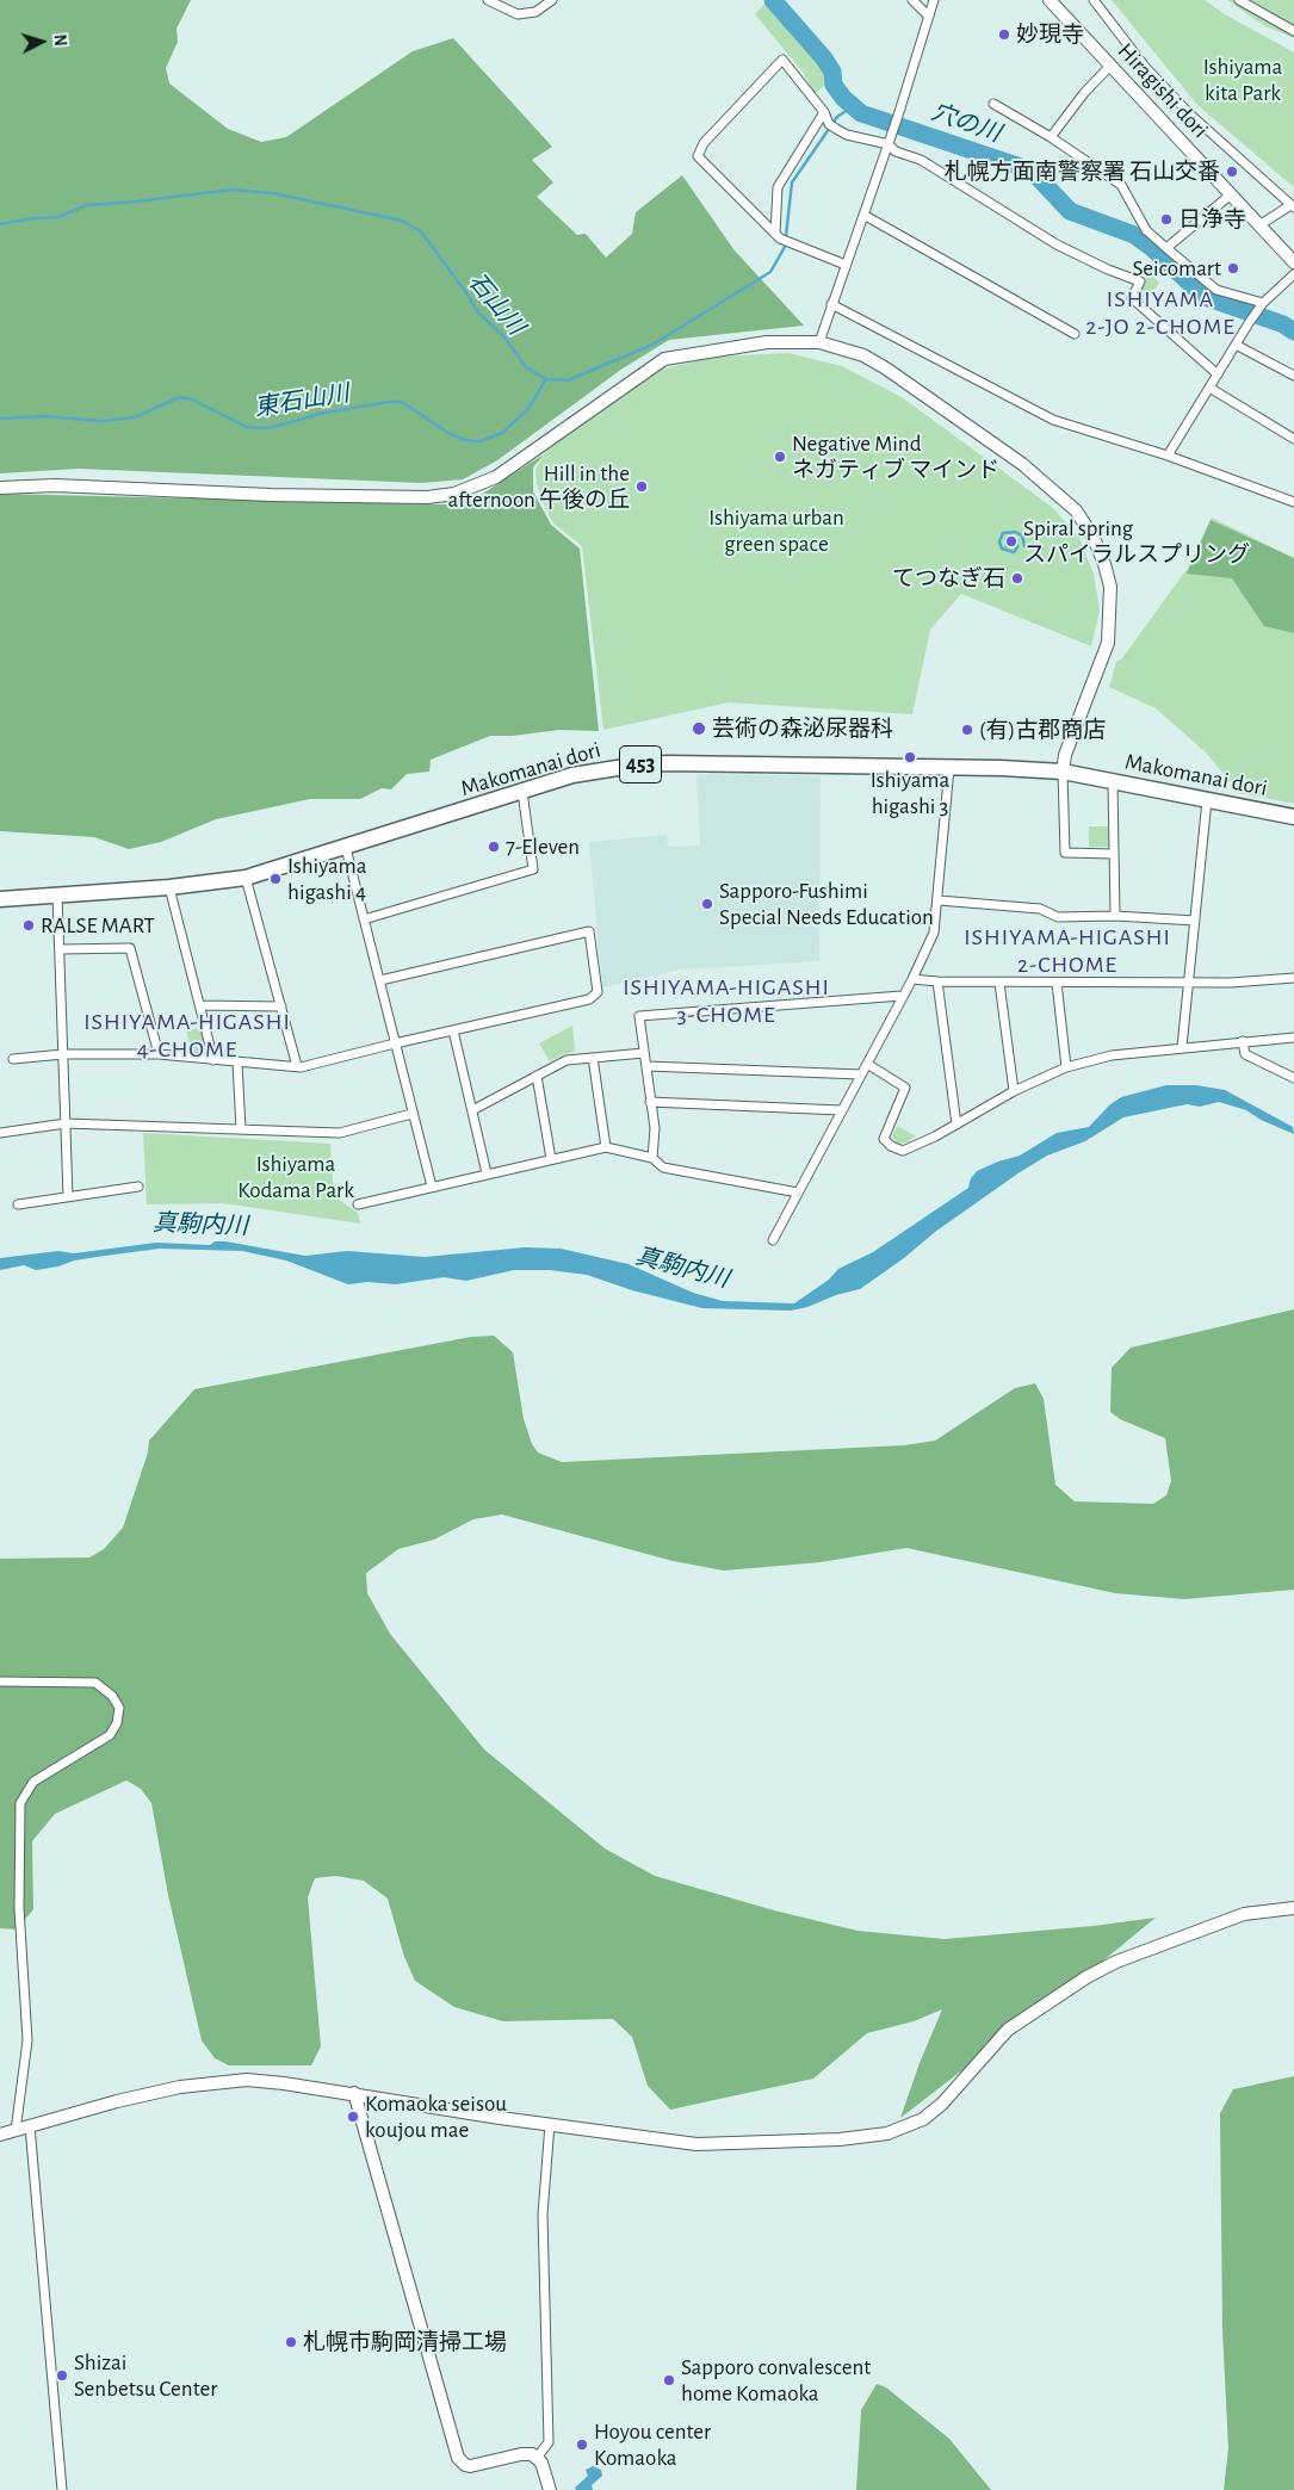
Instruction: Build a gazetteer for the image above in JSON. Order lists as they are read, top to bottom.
{
  "streets": {
    "highway": ["453", "Makomanai dori"],
    "street": ["Hiragishi dori"]
  },
  "districts": [
    "ISHIYAMA 2-JO 2-CHOME",
    "ISHIYAMA-HIGASHI 2-CHOME",
    "ISHIYAMA-HIGASHI 3-CHOME",
    "ISHIYAMA-HIGASHI 4-CHOME"
  ],
  "water": [
    "穴の川",
    "石山川",
    "東石山川",
    "真駒内川"
  ],
  "parks": ["Ishiyama kita Park", "Ishiyama urban green space", "Ishiyama Kodama Park"],
  "places": [
    "妙現寺",
    "札幌方面南警察署 石山交番",
    "日浄寺",
    "Seicomart",
    "Negative Mind ネガティブ マインド",
    "Hill in the afternoon 午後の丘",
    "Spiral spring スパイラルスプリング",
    "てつなぎ石",
    "芸術の森泌尿器科",
    "(有)古郡商店",
    "Ishiyama higashi 3",
    "7-Eleven",
    "Ishiyama higashi 4",
    "Sapporo-Fushimi Special Needs Education",
    "RALSE MART",
    "Komaoka seisou koujou mae",
    "札幌市駒岡清掃工場",
    "Shizai Senbetsu Center",
    "Sapporo convalescent home Komaoka",
    "Hoyou center Komaoka"
  ],
  "north": "right"
}
